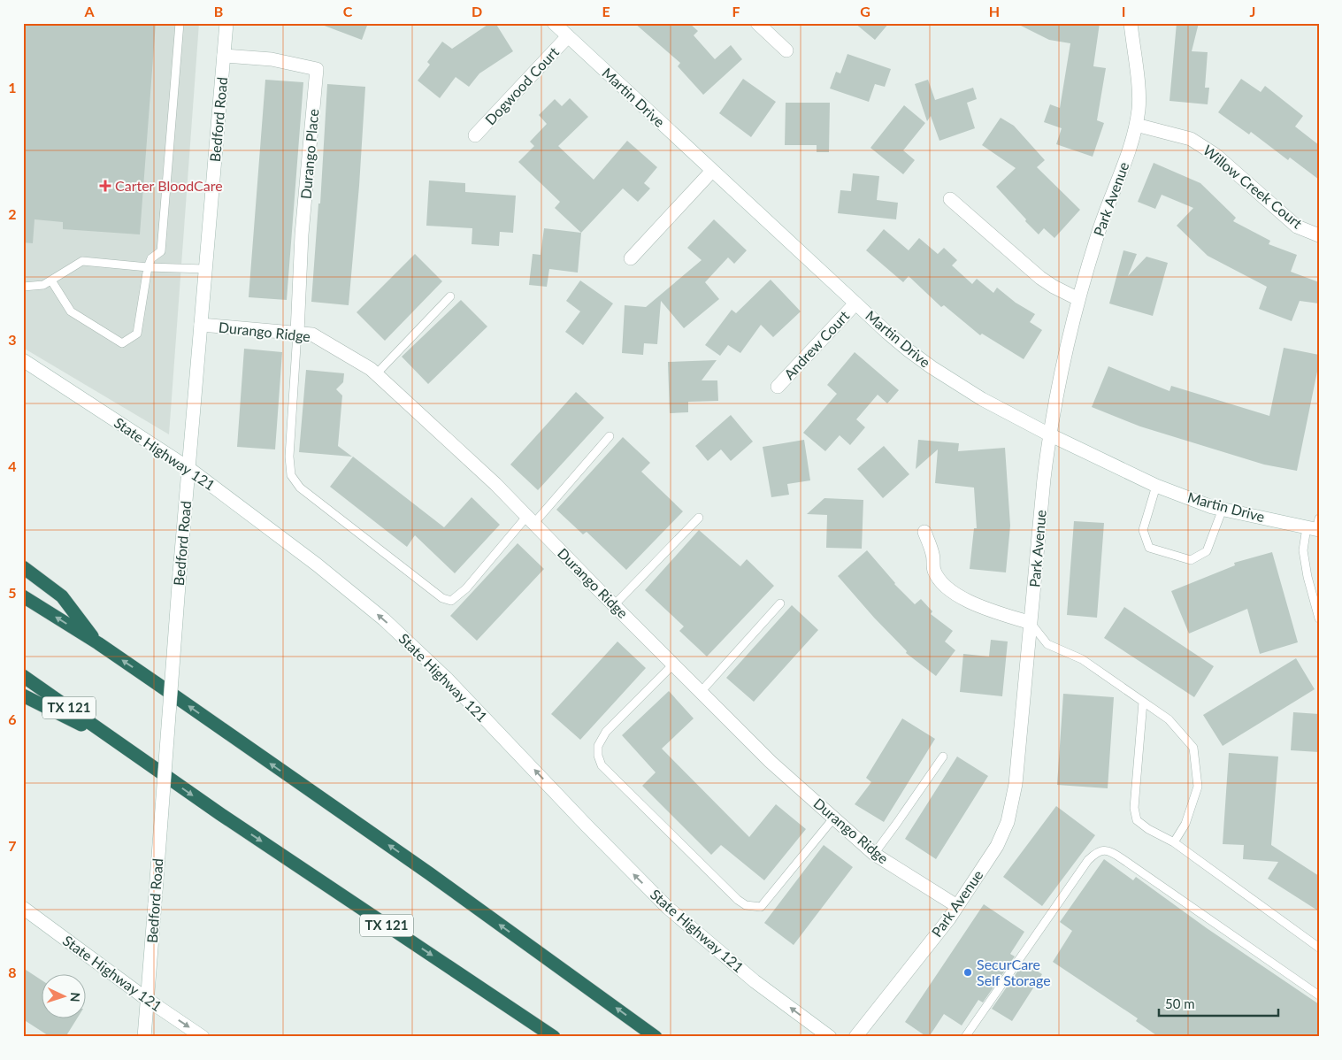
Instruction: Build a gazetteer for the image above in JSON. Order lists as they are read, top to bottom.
{
  "streets": {
    "highway": ["TX 121"],
    "street": [
      "Dogwood Court",
      "Martin Drive",
      "Bedford Road",
      "Durango Place",
      "Willow Creek Court",
      "Park Avenue",
      "Durango Ridge",
      "Andrew Court",
      "State Highway 121"
    ]
  },
  "crossings": [
    ["Dogwood Court", "Martin Drive"],
    ["Martin Drive", "Park Avenue"],
    ["Martin Drive", "Andrew Court"],
    ["Bedford Road", "Durango Place"],
    ["Bedford Road", "Durango Ridge"],
    ["Bedford Road", "State Highway 121"],
    ["Durango Place", "Durango Ridge"],
    ["Willow Creek Court", "Park Avenue"],
    ["Park Avenue", "Durango Ridge"]
  ],
  "one_way": ["State Highway 121"],
  "places": {
    "health": ["Carter BloodCare"],
    "other": ["SecurCare Self Storage"]
  },
  "scale_bar": "50 m",
  "north": "right",
  "grid": {
    "columns": [
      "A",
      "B",
      "C",
      "D",
      "E",
      "F",
      "G",
      "H",
      "I",
      "J"
    ],
    "rows": [
      "1",
      "2",
      "3",
      "4",
      "5",
      "6",
      "7",
      "8"
    ]
  }
}
